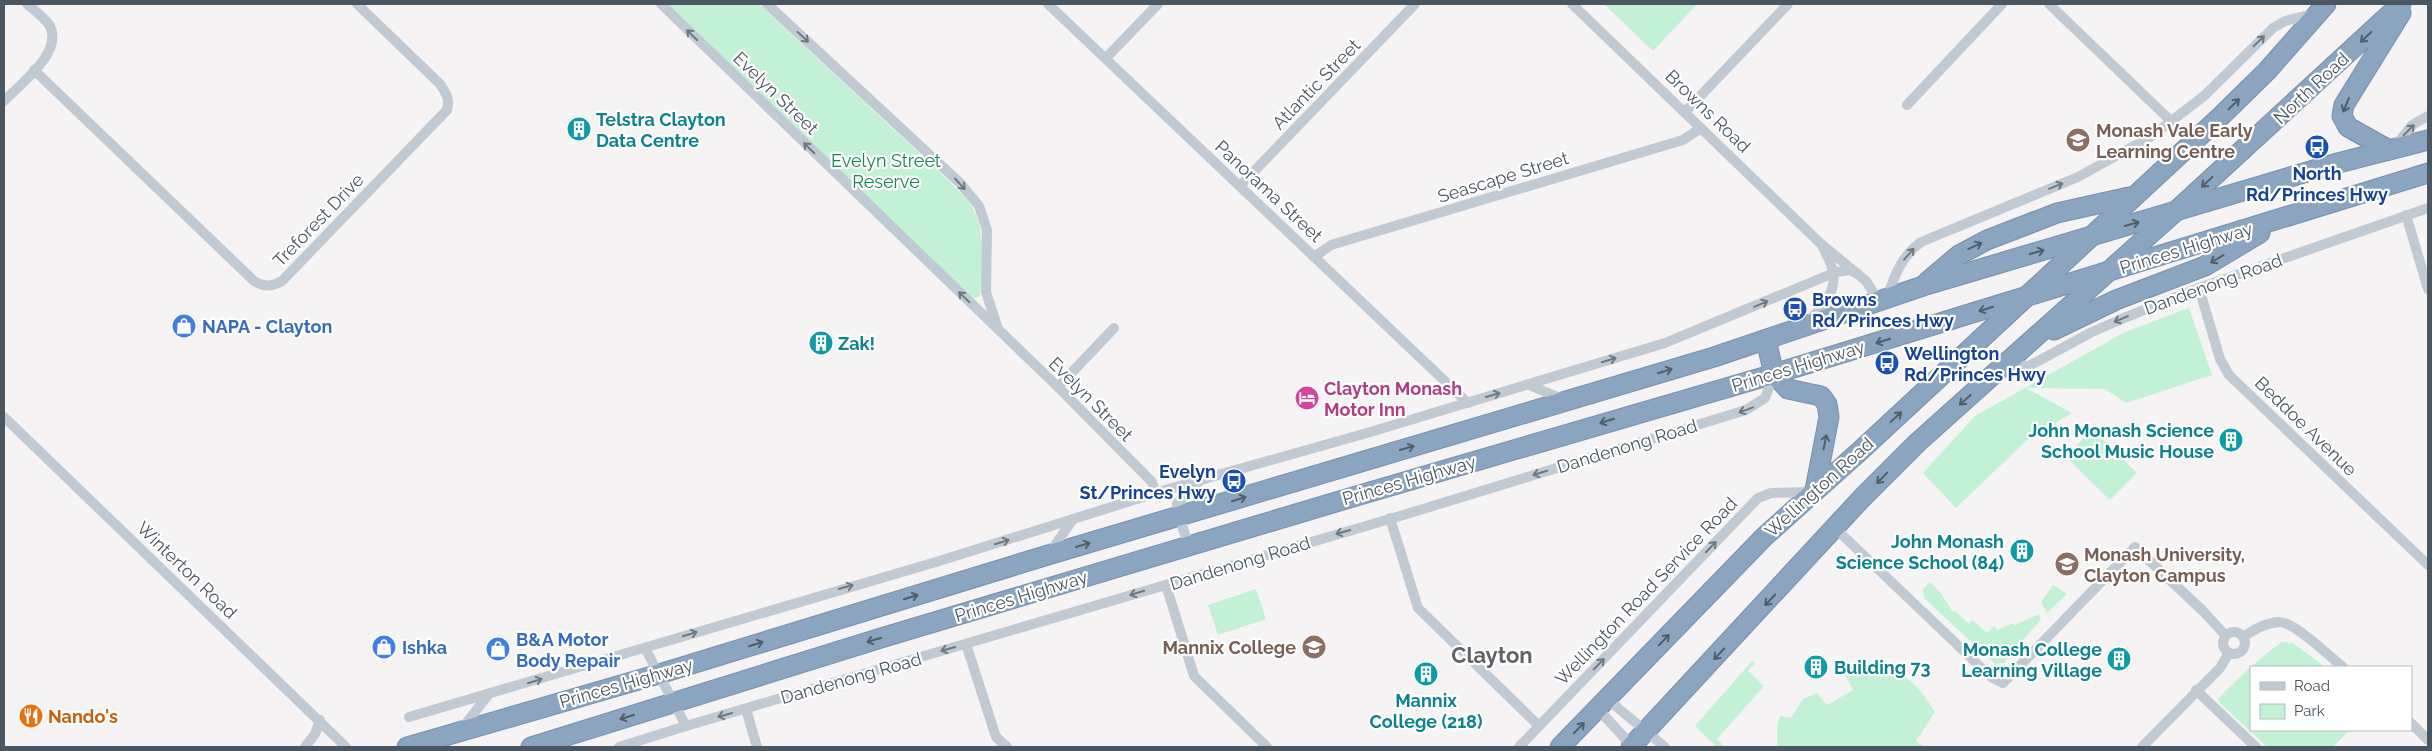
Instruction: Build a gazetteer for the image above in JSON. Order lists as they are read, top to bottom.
{
  "streets": {
    "highway": ["North Road", "Princes Highway", "Wellington Road"],
    "street": [
      "Atlantic Street",
      "Evelyn Street",
      "Browns Road",
      "Seascape Street",
      "Panorama Street",
      "Treforest Drive",
      "Dandenong Road",
      "Beddoe Avenue",
      "Winterton Road",
      "Wellington Road Service Road"
    ]
  },
  "crossings": [
    ["Atlantic Street", "Panorama Street"],
    ["North Road", "Princes Highway"],
    ["North Road", "Wellington Road"],
    ["Browns Road", "Seascape Street"],
    ["Browns Road", "Princes Highway"],
    ["Seascape Street", "Panorama Street"],
    ["Princes Highway", "Dandenong Road"],
    ["Princes Highway", "Wellington Road"],
    ["Dandenong Road", "Beddoe Avenue"],
    ["Dandenong Road", "Wellington Road"],
    ["Wellington Road", "Wellington Road Service Road"]
  ],
  "one_way": ["Wellington Road Service Road"],
  "districts": ["Clayton"],
  "parks": ["Evelyn Street Reserve"],
  "places": {
    "building": [
      "Telstra Clayton Data Centre",
      "Zak!",
      "John Monash Science School Music House",
      "John Monash Science School (84)",
      "Monash College Learning Village",
      "Building 73",
      "Mannix College (218)"
    ],
    "school or university": ["Monash Vale Early Learning Centre", "Monash University, Clayton Campus", "Mannix College"],
    "bus stop": [
      "North Rd/Princes Hwy",
      "Browns Rd/Princes Hwy",
      "Wellington Rd/Princes Hwy",
      "Evelyn St/Princes Hwy"
    ],
    "shop": ["NAPA - Clayton", "Ishka", "B&A Motor Body Repair"],
    "hotel": ["Clayton Monash Motor Inn"],
    "restaurant": ["Nando's"]
  },
  "legend": ["Road", "Park"]
}
